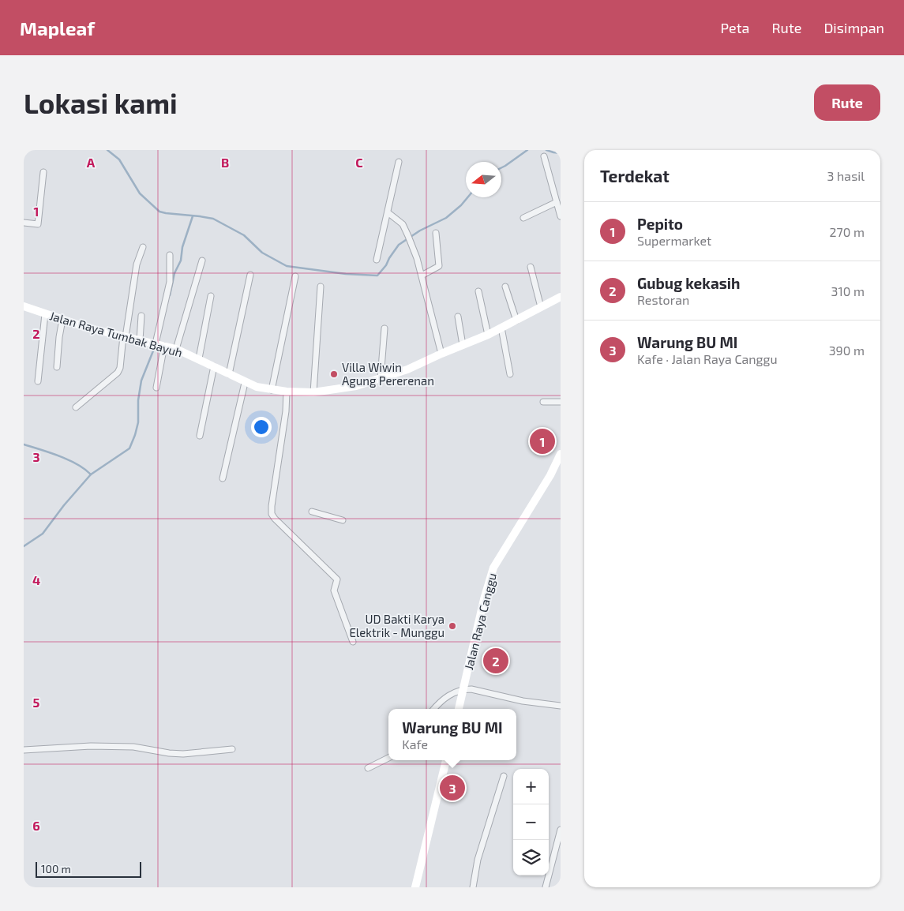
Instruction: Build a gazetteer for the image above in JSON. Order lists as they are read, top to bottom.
{
  "streets": {
    "street": ["Jalan Raya Tumbak Bayuh", "Jalan Raya Canggu"]
  },
  "places": ["Villa Wiwin Agung Pererenan", "UD Bakti Karya Elektrik - Munggu"],
  "scale_bar": "100 m",
  "north": "left",
  "page": {
    "header": "Mapleaf",
    "nav": ["Peta", "Rute", "Disimpan"],
    "buttons": "Rute",
    "title": "Lokasi kami",
    "heading": ["Terdekat", "3 hasil"],
    "list": [
      {
        "mark": "1",
        "name": "Pepito",
        "note": "Supermarket",
        "value": "270 m"
      },
      {
        "mark": "2",
        "name": "Gubug kekasih",
        "note": "Restoran",
        "value": "310 m"
      },
      {
        "mark": "3",
        "name": "Warung BU MI",
        "note": "Kafe · Jalan Raya Canggu",
        "value": "390 m"
      }
    ],
    "pins": ["1", "2", "3"],
    "popup": ["Warung BU MI", "Kafe"],
    "map_buttons": ["+", "−"],
    "scale": "100 m"
  },
  "grid": {
    "columns": ["A", "B", "C"],
    "rows": [
      "1",
      "2",
      "3",
      "4",
      "5",
      "6"
    ]
  }
}
